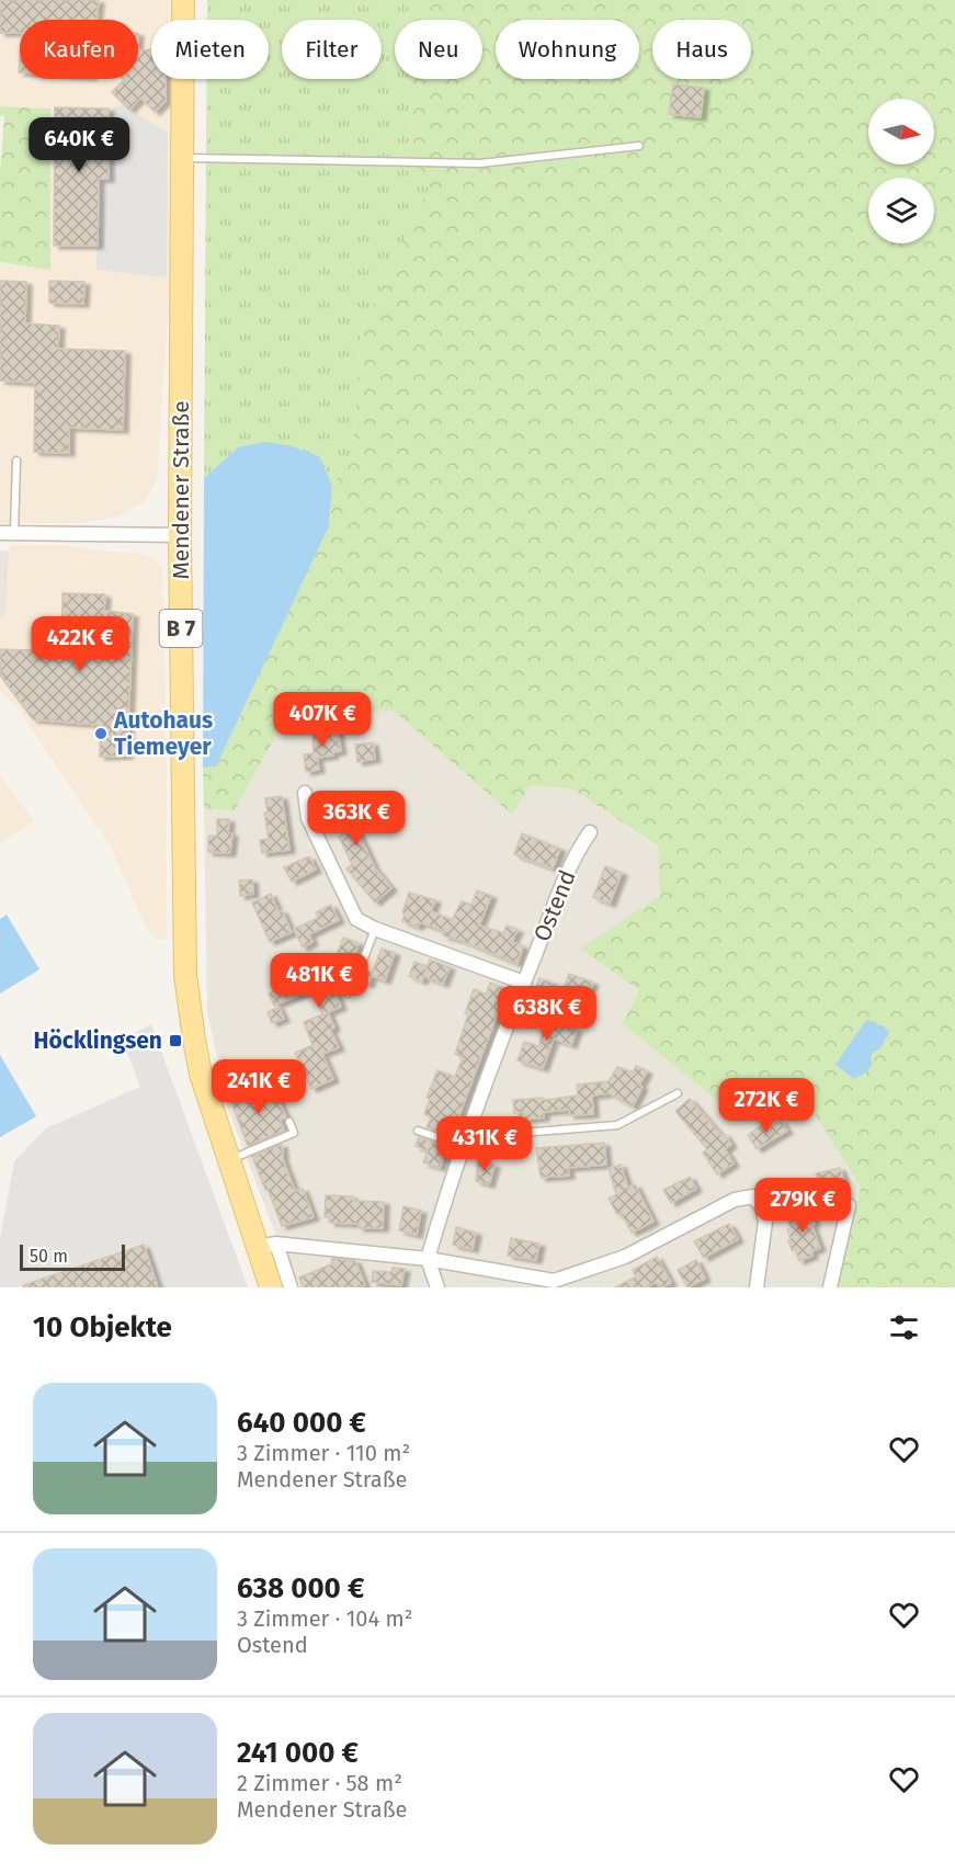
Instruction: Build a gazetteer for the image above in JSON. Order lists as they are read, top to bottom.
{
  "streets": {
    "main road": ["Mendener Straße", "B 7"],
    "street": ["Ostend"]
  },
  "places": {
    "other": ["Autohaus Tiemeyer"],
    "transit": ["Höcklingsen"]
  },
  "scale_bar": "50 m",
  "north": "right",
  "page": {
    "chip": [
      "Kaufen",
      "Mieten",
      "Filter",
      "Neu",
      "Wohnung",
      "Haus"
    ],
    "price": [
      "640K €",
      "422K €",
      "407K €",
      "363K €",
      "481K €",
      "638K €",
      "241K €",
      "272K €",
      "431K €",
      "279K €"
    ],
    "scale": "50 m",
    "heading": "10 Objekte",
    "list": [
      {
        "name": "640 000 €",
        "note": "3 Zimmer · 110 m² · Mendener Straße"
      },
      {
        "name": "638 000 €",
        "note": "3 Zimmer · 104 m² · Ostend"
      },
      {
        "name": "241 000 €",
        "note": "2 Zimmer · 58 m² · Mendener Straße"
      }
    ]
  }
}
